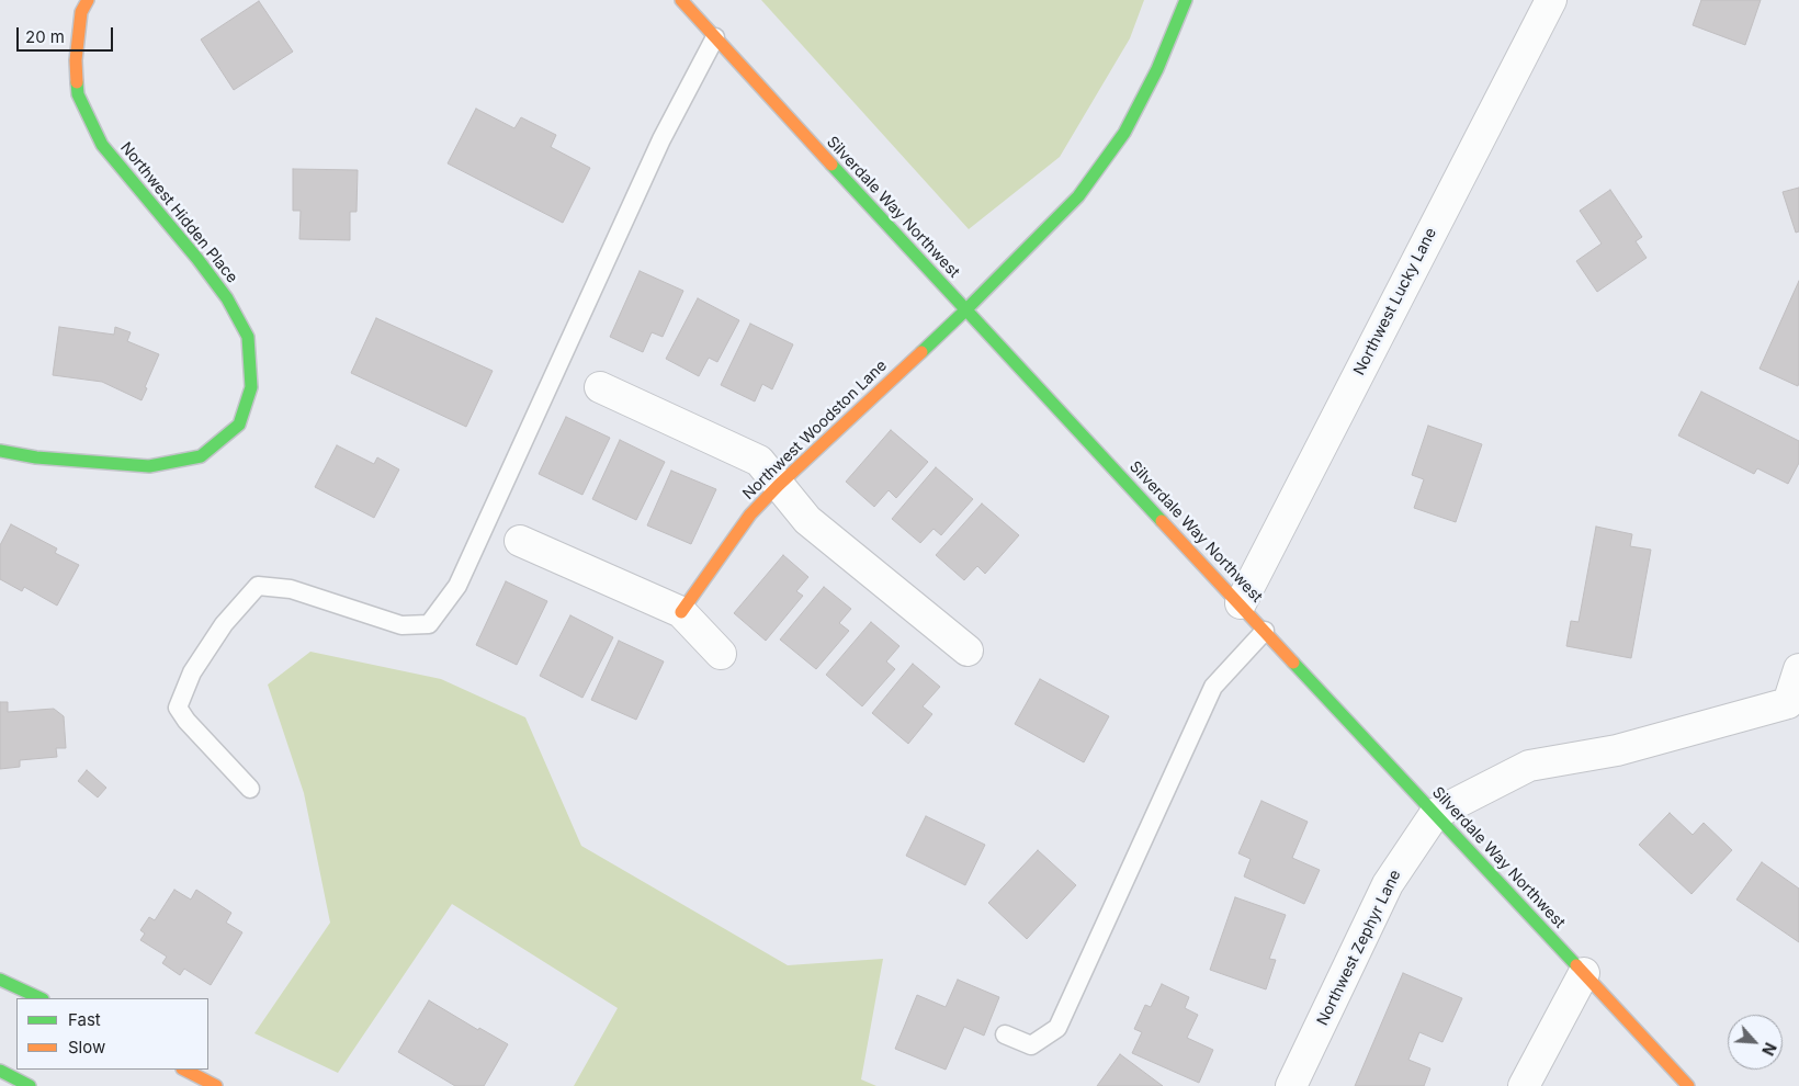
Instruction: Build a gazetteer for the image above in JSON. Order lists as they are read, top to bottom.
{
  "streets": {
    "main road": ["Silverdale Way Northwest", "Northwest Hidden Place", "Northwest Woodston Lane"],
    "street": ["Northwest Lucky Lane", "Northwest Zephyr Lane"]
  },
  "crossings": [
    ["Silverdale Way Northwest", "Northwest Lucky Lane"],
    ["Silverdale Way Northwest", "Northwest Woodston Lane"],
    ["Silverdale Way Northwest", "Northwest Zephyr Lane"]
  ],
  "legend": ["Fast", "Slow"],
  "scale_bar": "20 m",
  "north": "bottom right"
}
